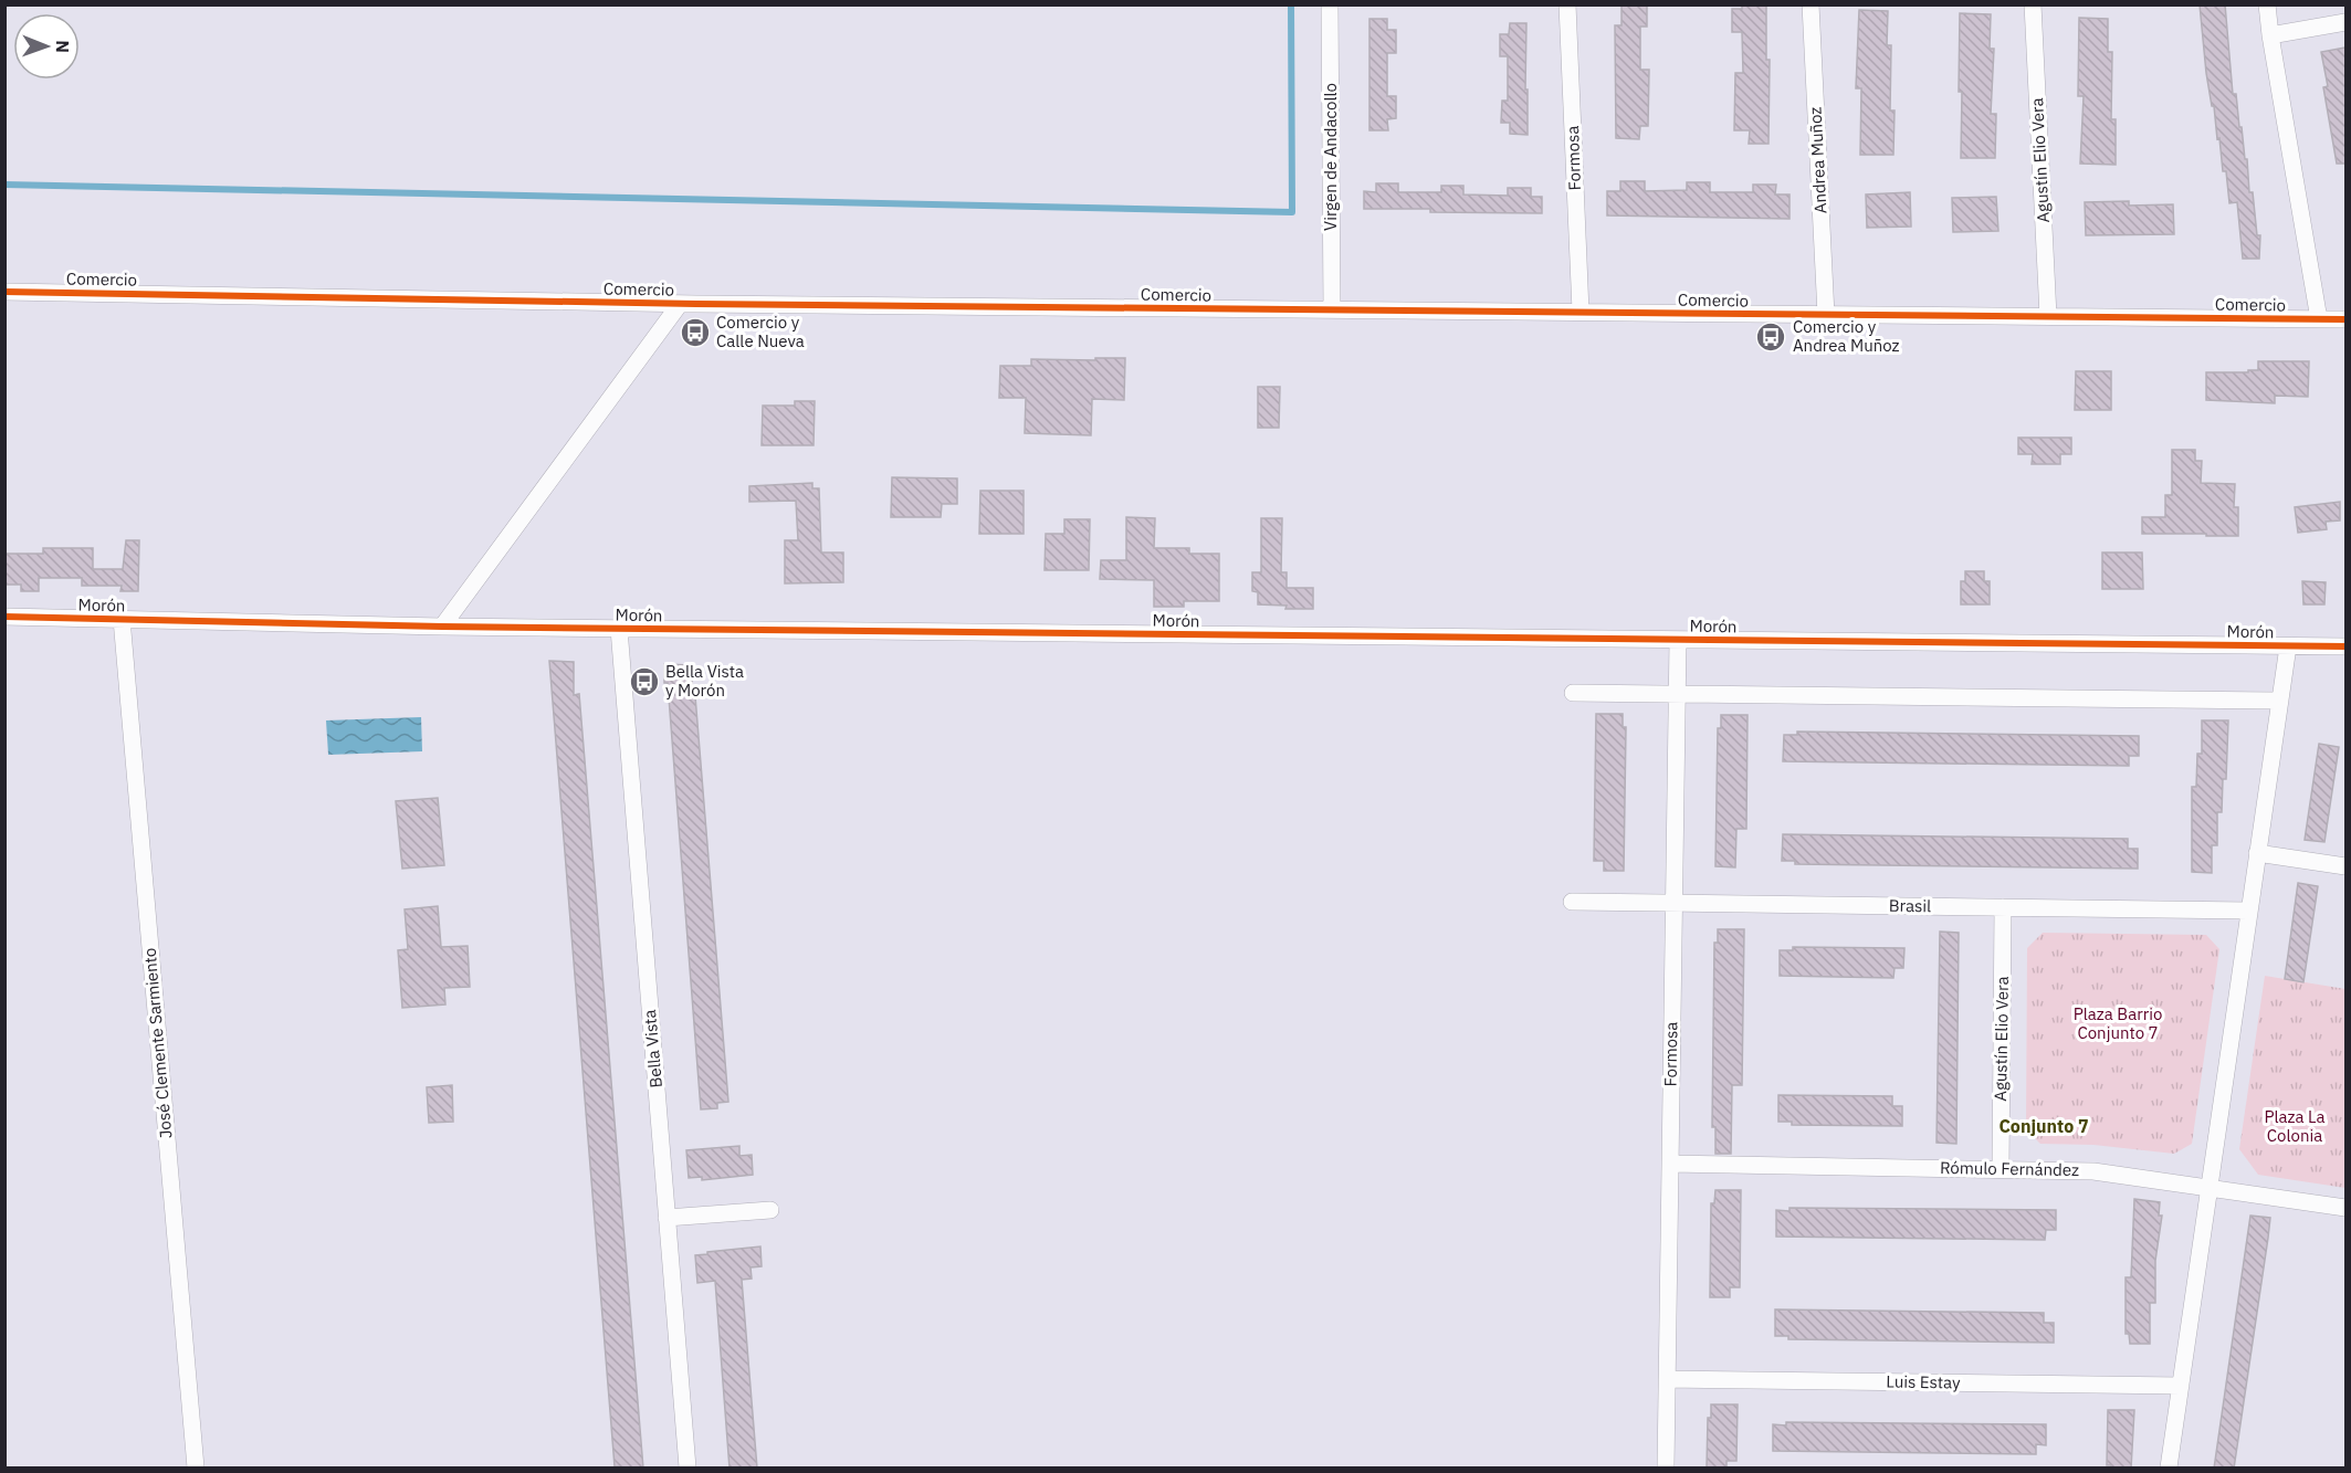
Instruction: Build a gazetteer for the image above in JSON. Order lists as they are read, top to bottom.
{
  "streets": {
    "street": [
      "Virgen de Andacollo",
      "Formosa",
      "Andrea Muñoz",
      "Agustín Elio Vera",
      "Comercio",
      "Morón",
      "Brasil",
      "José Clemente Sarmiento",
      "Bella Vista",
      "Rómulo Fernández",
      "Luis Estay"
    ]
  },
  "crossings": [
    ["Virgen de Andacollo", "Comercio"],
    ["Formosa", "Comercio"],
    ["Formosa", "Morón"],
    ["Formosa", "Brasil"],
    ["Formosa", "Rómulo Fernández"],
    ["Formosa", "Luis Estay"],
    ["Andrea Muñoz", "Comercio"],
    ["Agustín Elio Vera", "Comercio"],
    ["Agustín Elio Vera", "Brasil"],
    ["Agustín Elio Vera", "Rómulo Fernández"],
    ["Morón", "José Clemente Sarmiento"],
    ["Morón", "Bella Vista"]
  ],
  "districts": ["Conjunto 7"],
  "parks": ["Plaza Barrio Conjunto 7", "Plaza La Colonia"],
  "places": {
    "bus stop": ["Comercio y Calle Nueva", "Comercio y Andrea Muñoz", "Bella Vista y Morón"]
  },
  "north": "right"
}
